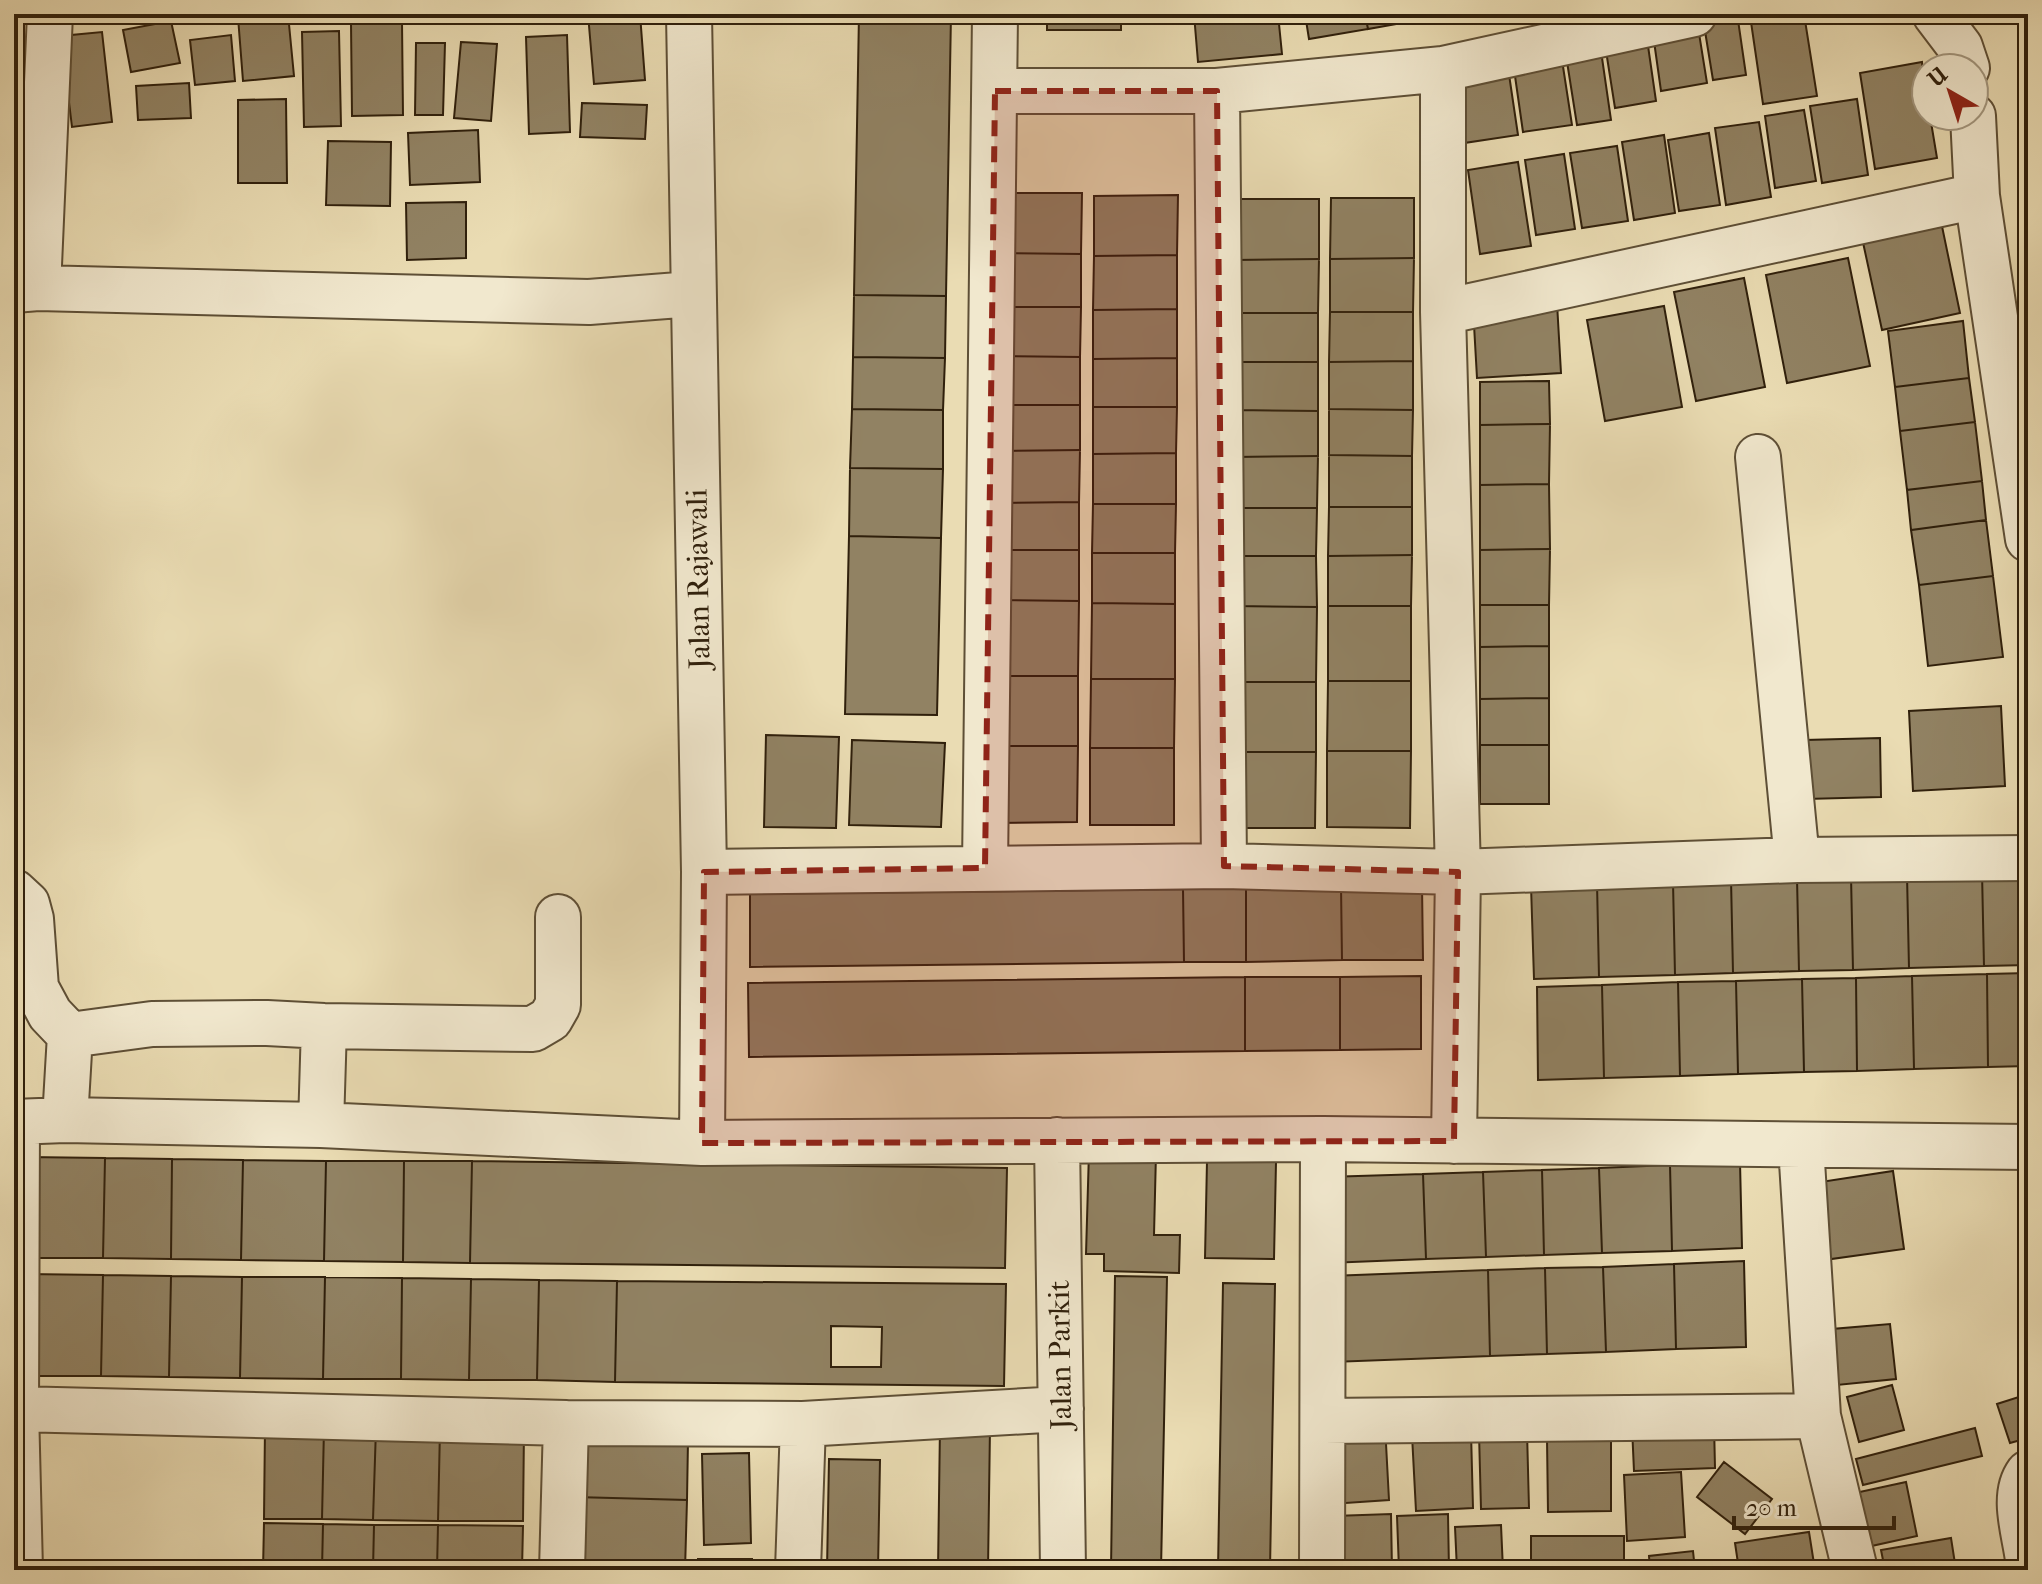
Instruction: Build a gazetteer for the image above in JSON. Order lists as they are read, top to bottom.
{
  "streets": {
    "street": ["Jalan Rajawali", "Jalan Parkit"]
  },
  "scale_bar": "20 m",
  "north": "top left"
}
